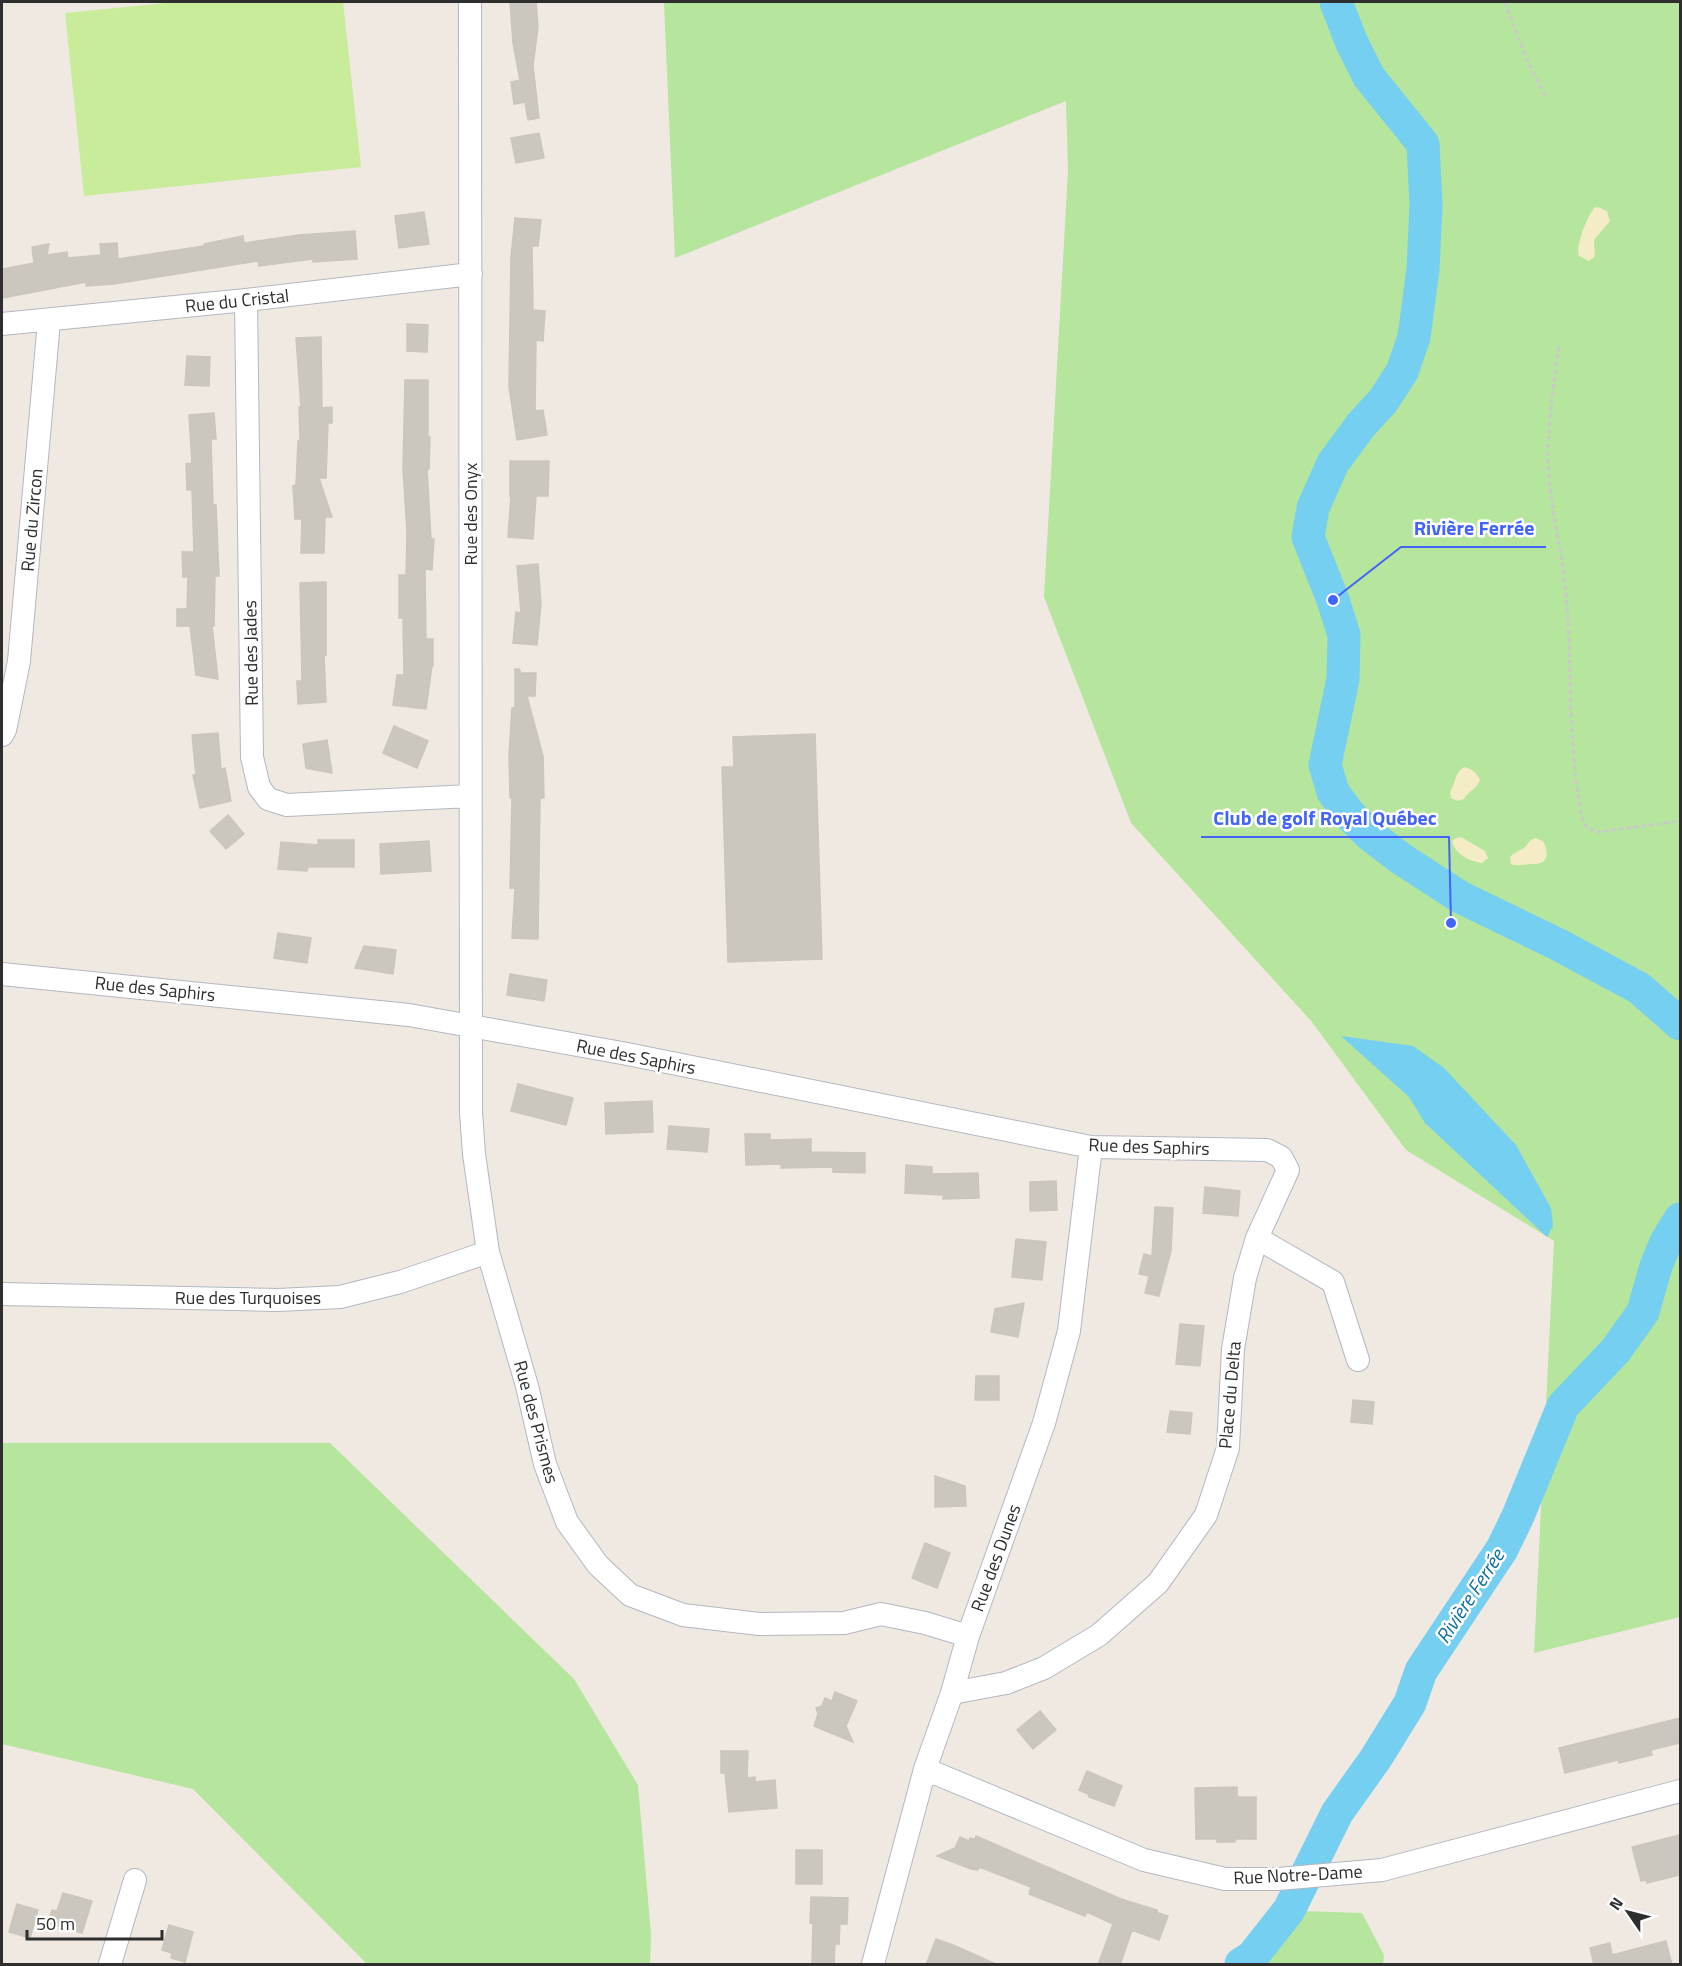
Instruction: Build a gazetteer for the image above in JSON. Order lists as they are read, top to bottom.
{
  "streets": {
    "street": [
      "Rue du Cristal",
      "Rue des Onyx",
      "Rue du Zircon",
      "Rue des Jades",
      "Rue des Saphirs",
      "Rue des Turquoises",
      "Place du Delta",
      "Rue des Prismes",
      "Rue des Dunes",
      "Rue Notre-Dame"
    ]
  },
  "crossings": [
    ["Rue du Cristal", "Rue des Onyx"],
    ["Rue du Cristal", "Rue du Zircon"],
    ["Rue du Cristal", "Rue des Jades"],
    ["Rue des Onyx", "Rue des Jades"],
    ["Rue des Onyx", "Rue des Saphirs"],
    ["Rue des Onyx", "Rue des Prismes"],
    ["Rue des Saphirs", "Place du Delta"],
    ["Rue des Saphirs", "Rue des Prismes"],
    ["Rue des Saphirs", "Rue des Dunes"],
    ["Rue des Turquoises", "Rue des Prismes"],
    ["Place du Delta", "Rue des Dunes"],
    ["Rue des Prismes", "Rue des Dunes"],
    ["Rue des Dunes", "Rue Notre-Dame"]
  ],
  "water": ["Rivière Ferrée"],
  "places": ["Rivière Ferrée", "Club de golf Royal Québec"],
  "scale_bar": "50 m",
  "north": "top left"
}
